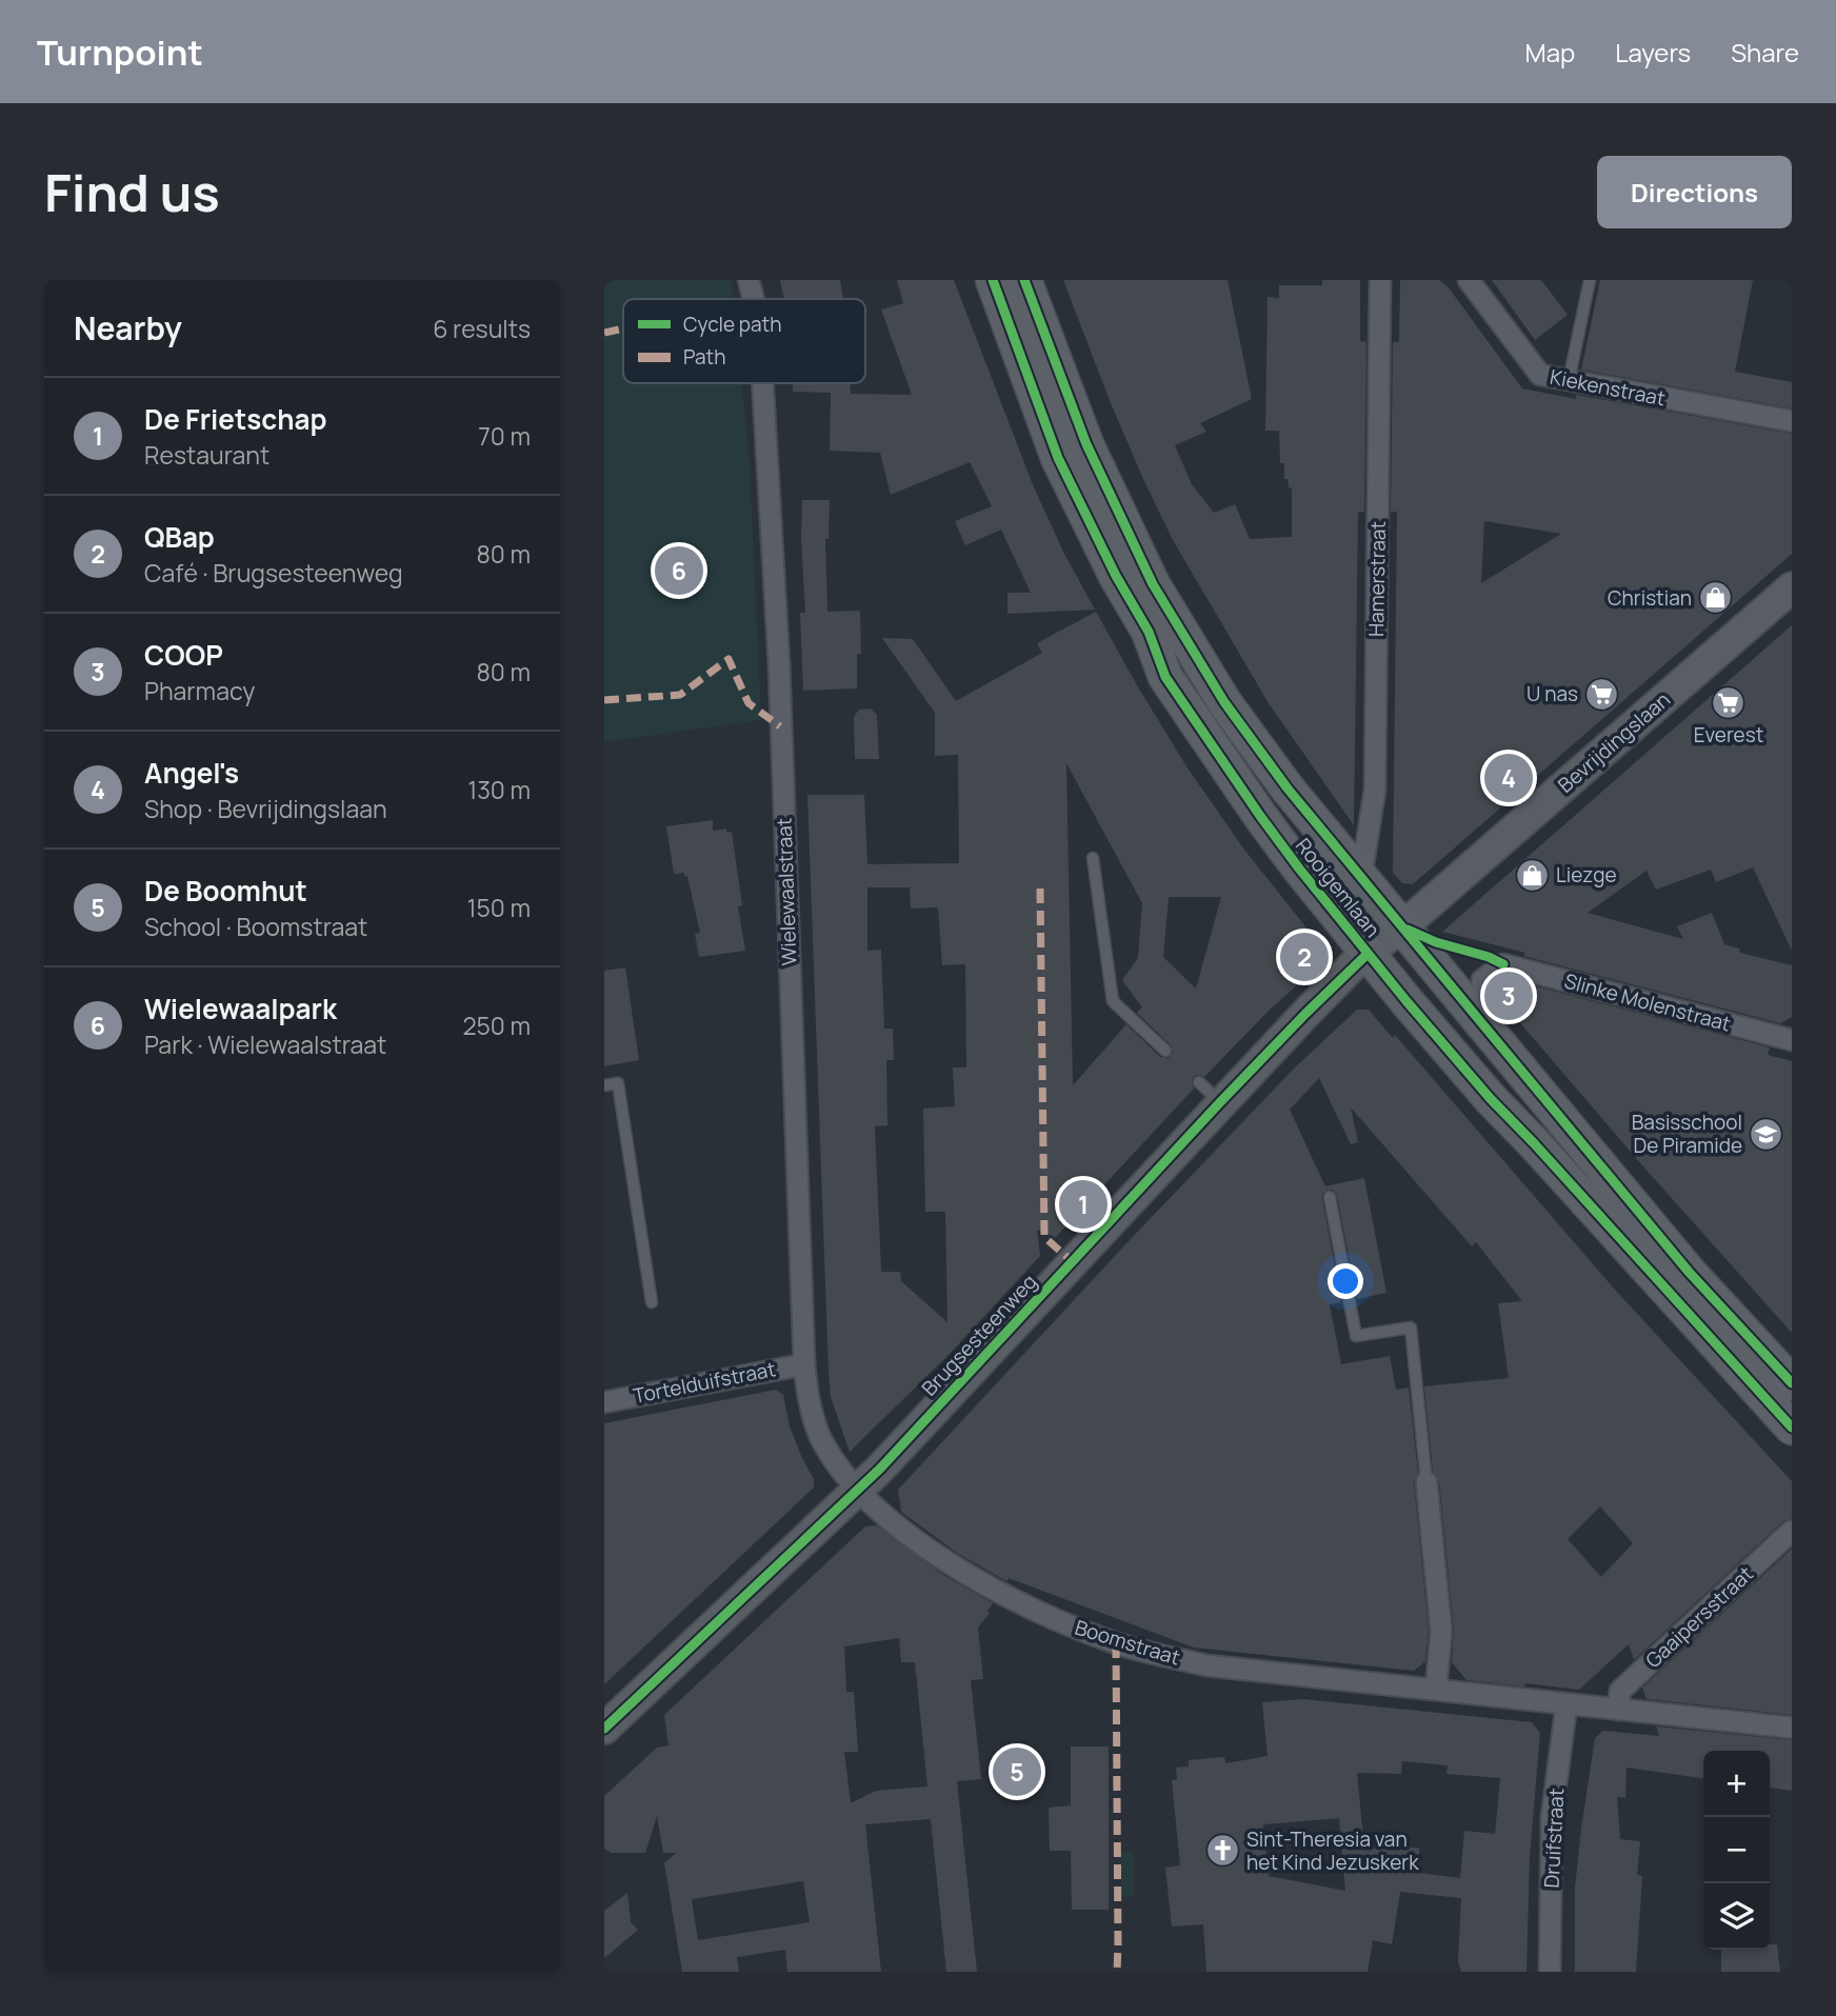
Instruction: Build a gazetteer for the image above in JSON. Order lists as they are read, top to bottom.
{
  "streets": {
    "main road": ["Rooigemlaan"],
    "street": [
      "Kiekenstraat",
      "Hamerstraat",
      "Bevrijdingslaan",
      "Wielewaalstraat",
      "Slinke Molenstraat",
      "Brugsesteenweg",
      "Tortelduifstraat",
      "Gaaipersstraat",
      "Boomstraat",
      "Druifstraat"
    ]
  },
  "crossings": [
    ["Hamerstraat", "Rooigemlaan"],
    ["Bevrijdingslaan", "Rooigemlaan"],
    ["Rooigemlaan", "Slinke Molenstraat"],
    ["Rooigemlaan", "Brugsesteenweg"],
    ["Wielewaalstraat", "Brugsesteenweg"],
    ["Wielewaalstraat", "Tortelduifstraat"],
    ["Wielewaalstraat", "Boomstraat"],
    ["Brugsesteenweg", "Boomstraat"],
    ["Gaaipersstraat", "Boomstraat"],
    ["Boomstraat", "Druifstraat"]
  ],
  "places": {
    "shop": ["Christian", "Liezge"],
    "supermarket": ["U nas", "Everest"],
    "school or university": ["Basisschool De Piramide"],
    "church": ["Sint-Theresia van het Kind Jezuskerk"]
  },
  "legend": ["Cycle path", "Path"],
  "page": {
    "header": "Turnpoint",
    "nav": ["Map", "Layers", "Share"],
    "buttons": "Directions",
    "title": "Find us",
    "heading": ["Nearby", "6 results"],
    "list": [
      {
        "mark": "1",
        "name": "De Frietschap",
        "note": "Restaurant",
        "value": "70 m"
      },
      {
        "mark": "2",
        "name": "QBap",
        "note": "Café · Brugsesteenweg",
        "value": "80 m"
      },
      {
        "mark": "3",
        "name": "COOP",
        "note": "Pharmacy",
        "value": "80 m"
      },
      {
        "mark": "4",
        "name": "Angel's",
        "note": "Shop · Bevrijdingslaan",
        "value": "130 m"
      },
      {
        "mark": "5",
        "name": "De Boomhut",
        "note": "School · Boomstraat",
        "value": "150 m"
      },
      {
        "mark": "6",
        "name": "Wielewaalpark",
        "note": "Park · Wielewaalstraat",
        "value": "250 m"
      }
    ],
    "pins": [
      "6",
      "4",
      "2",
      "3",
      "1",
      "5"
    ],
    "map_buttons": ["+", "−"]
  }
}
